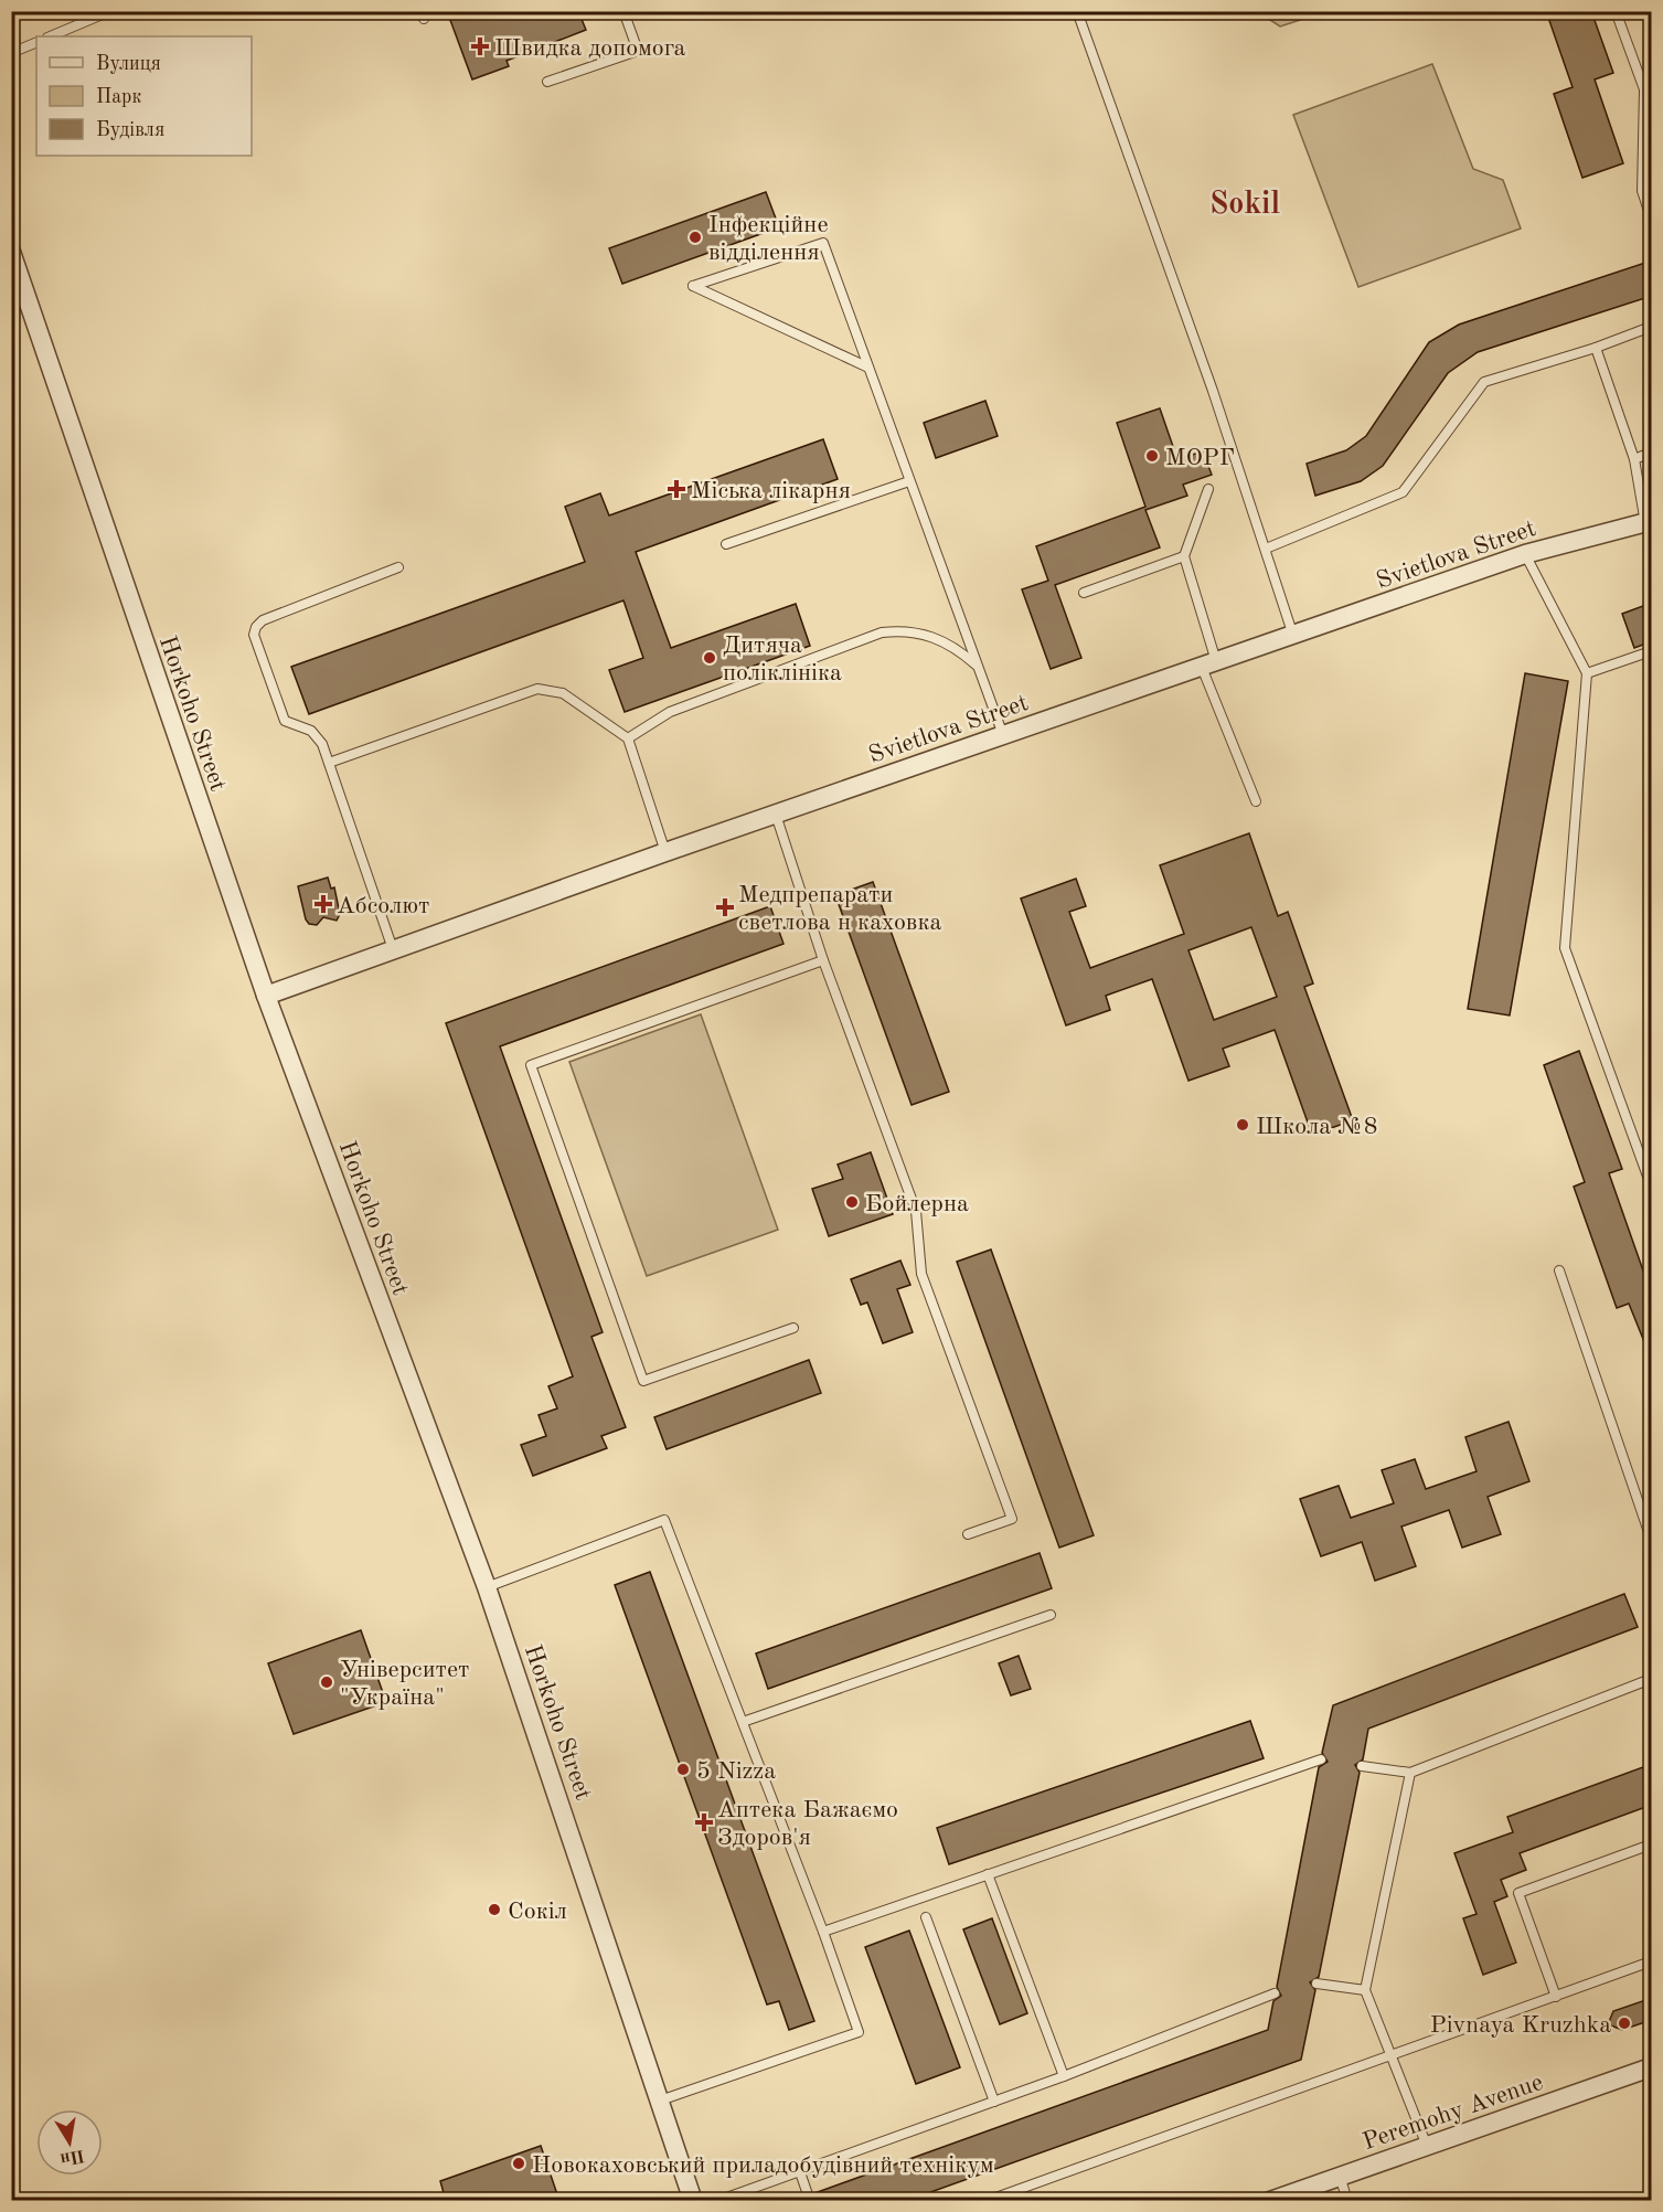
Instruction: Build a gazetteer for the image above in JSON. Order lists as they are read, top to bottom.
{
  "streets": {
    "street": ["Svietlova Street", "Horkoho Street", "Peremohy Avenue"]
  },
  "crossings": [
    ["Svietlova Street", "Horkoho Street"]
  ],
  "districts": ["Sokil"],
  "places": {
    "health": [
      "Швидка допомога",
      "Міська лікарня",
      "Абсолют",
      "Медпрепарати светлова н каховка",
      "Аптека Бажаємо Здоров'я"
    ],
    "other": [
      "Інфекційне відділення",
      "МОРГ",
      "Дитяча поліклініка",
      "Школа №8",
      "Бойлерна",
      "Університет \"Україна\"",
      "5 Nizza",
      "Сокіл",
      "Pivnaya Kruzhka",
      "Новокаховський приладобудівний технікум"
    ]
  },
  "legend": ["Вулиця", "Парк", "Будівля"],
  "north": "bottom"
}
